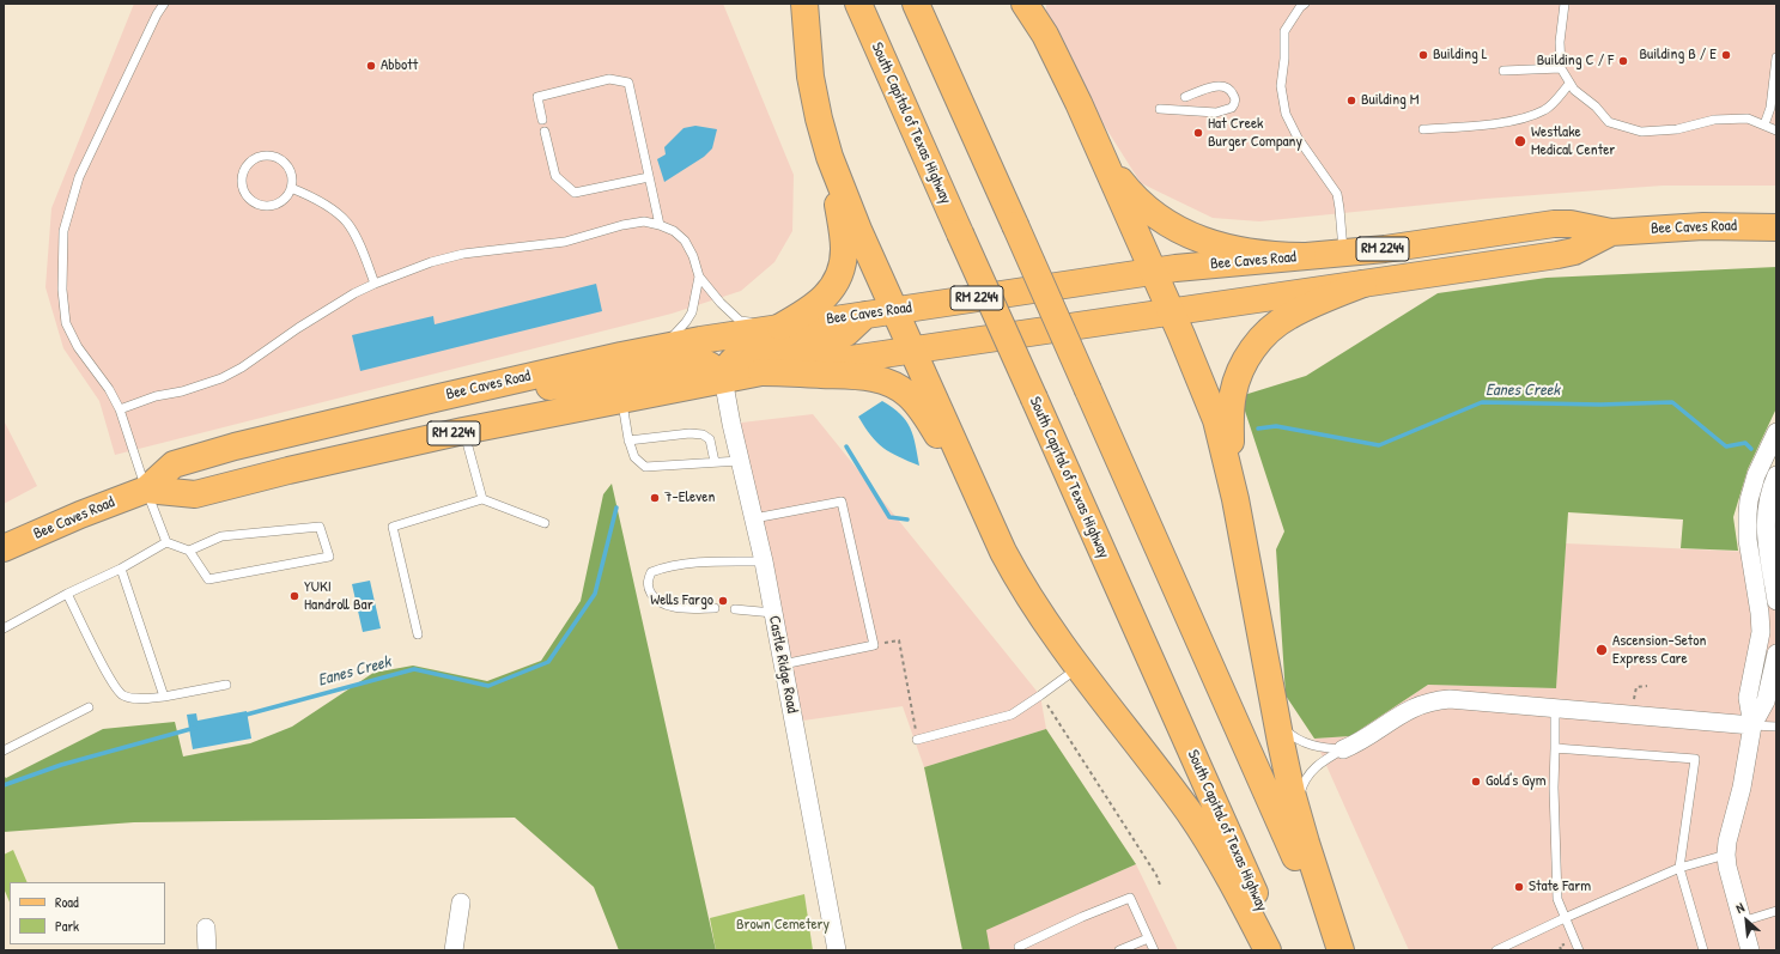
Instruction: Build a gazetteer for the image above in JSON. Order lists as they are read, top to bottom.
{
  "streets": {
    "main road": ["South Capital of Texas Highway", "Bee Caves Road", "RM 2244"],
    "street": ["Castle Ridge Road"]
  },
  "crossings": [
    ["Bee Caves Road", "Castle Ridge Road"]
  ],
  "water": ["Eanes Creek"],
  "parks": ["Brown Cemetery"],
  "places": [
    "Building L",
    "Building B / E",
    "Building C / F",
    "Abbott",
    "Building M",
    "Hat Creek Burger Company",
    "Westlake Medical Center",
    "7-Eleven",
    "YUKI Handroll Bar",
    "Wells Fargo",
    "Ascension-Seton Express Care",
    "Gold's Gym",
    "State Farm"
  ],
  "legend": ["Road", "Park"],
  "north": "top left"
}
